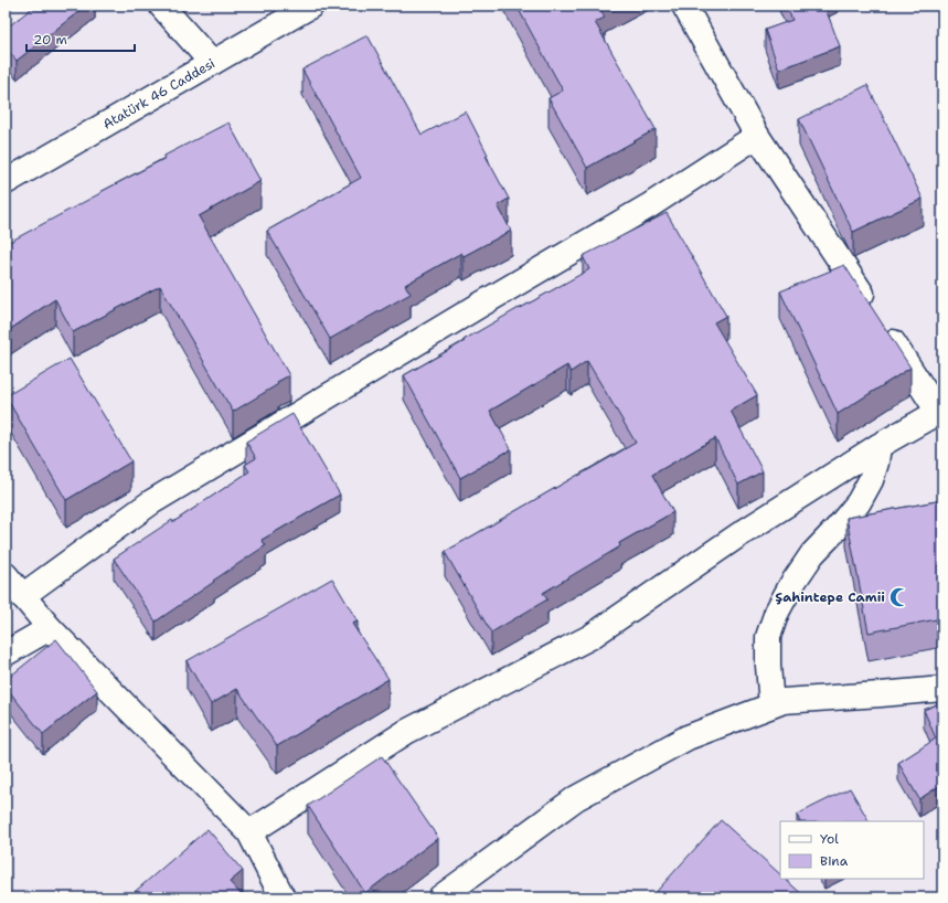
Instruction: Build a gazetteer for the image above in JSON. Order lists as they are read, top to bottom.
{
  "streets": {
    "street": ["Atatürk 46 Caddesi"]
  },
  "places": {
    "mosque": ["Şahintepe Camii"]
  },
  "legend": ["Yol", "Bina"],
  "scale_bar": "20 m"
}
